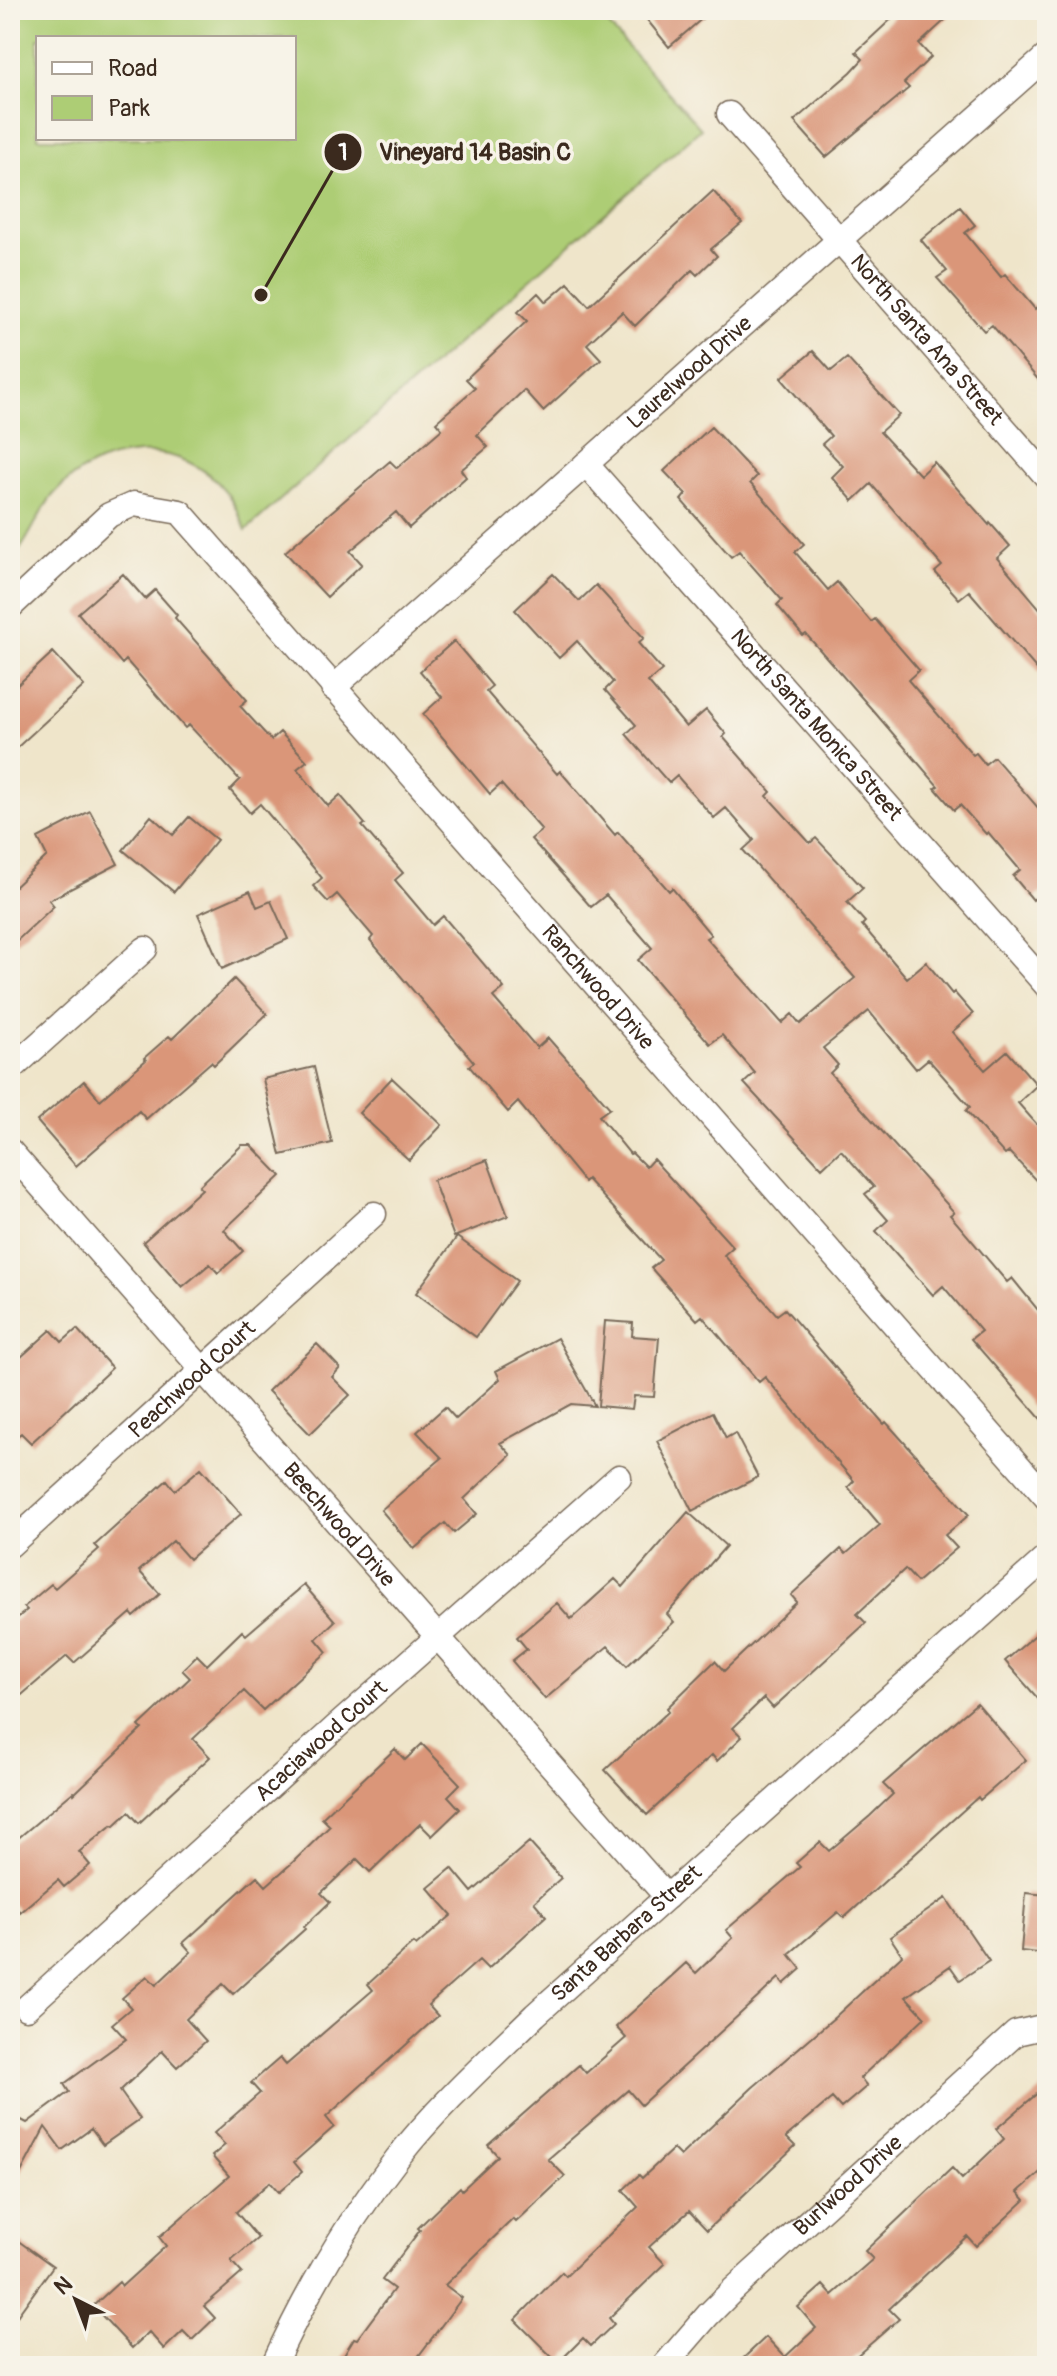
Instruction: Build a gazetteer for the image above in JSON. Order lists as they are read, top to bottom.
{
  "streets": {
    "street": [
      "North Santa Ana Street",
      "Laurelwood Drive",
      "North Santa Monica Street",
      "Ranchwood Drive",
      "Peachwood Court",
      "Beechwood Drive",
      "Acaciawood Court",
      "Santa Barbara Street",
      "Burlwood Drive"
    ]
  },
  "crossings": [
    ["North Santa Ana Street", "Laurelwood Drive"],
    ["Laurelwood Drive", "North Santa Monica Street"],
    ["Laurelwood Drive", "Ranchwood Drive"],
    ["Peachwood Court", "Beechwood Drive"],
    ["Beechwood Drive", "Acaciawood Court"],
    ["Beechwood Drive", "Santa Barbara Street"]
  ],
  "places": ["Vineyard 14 Basin C"],
  "legend": ["Road", "Park"],
  "north": "top left"
}
